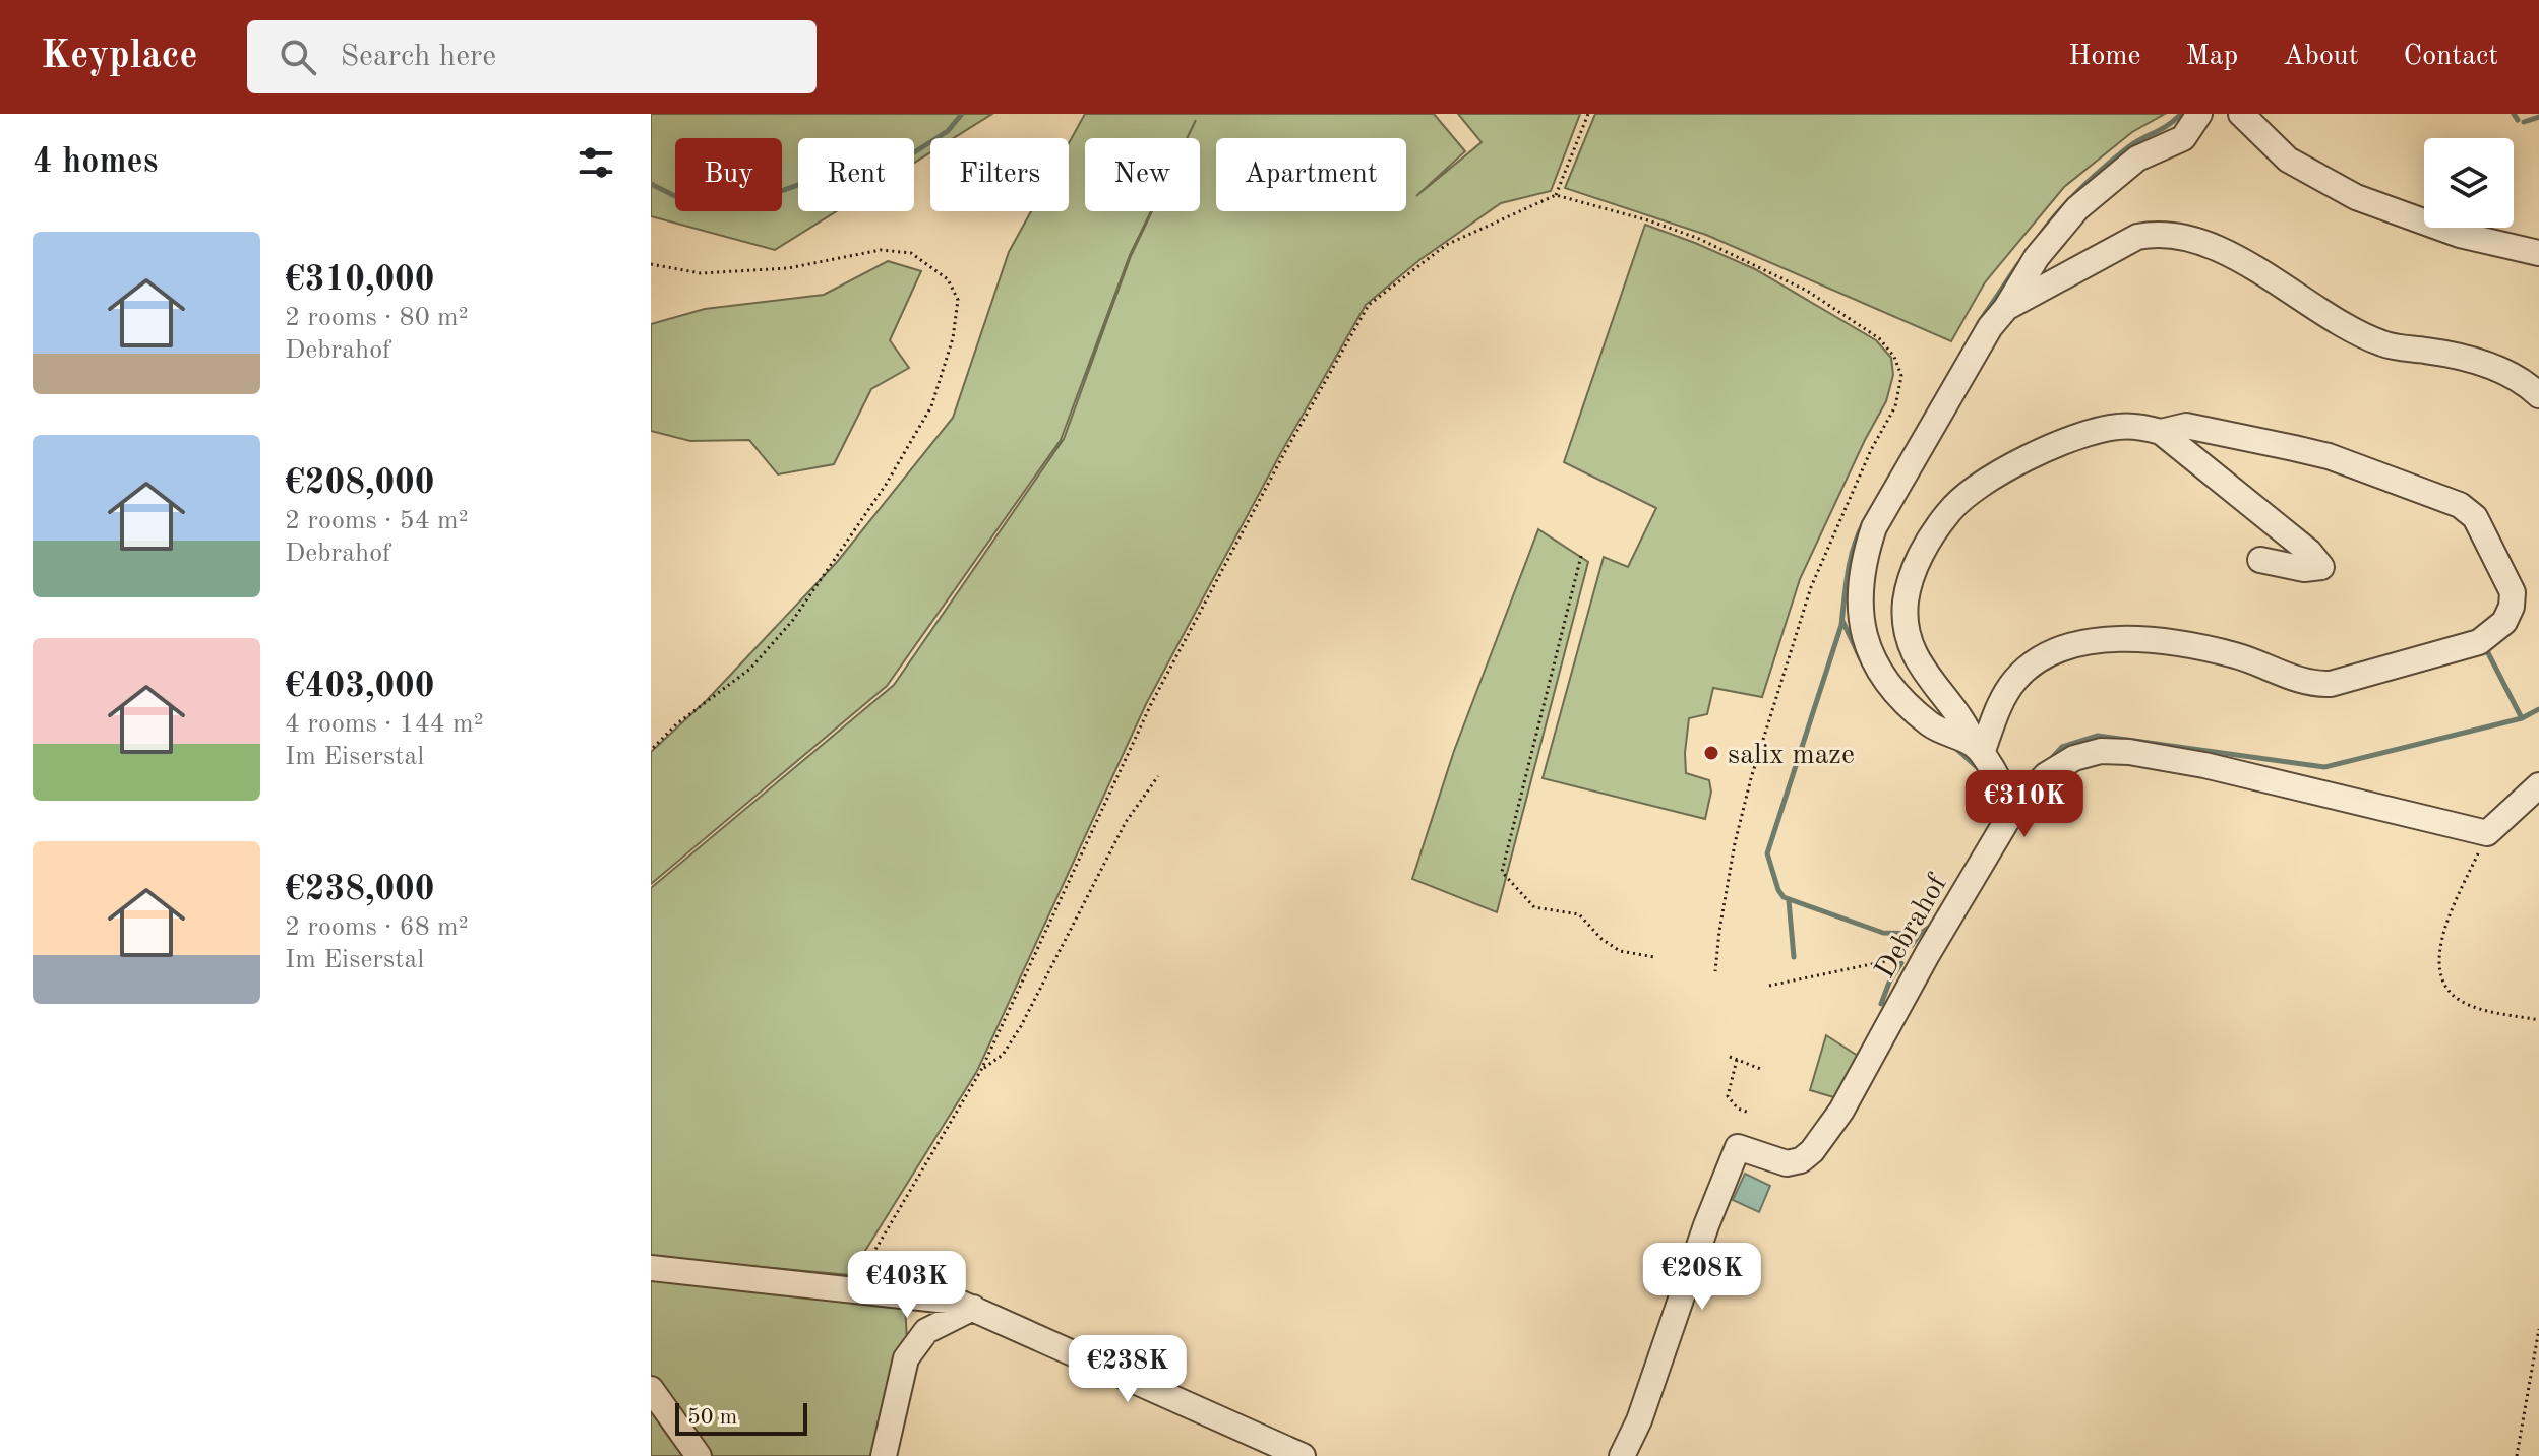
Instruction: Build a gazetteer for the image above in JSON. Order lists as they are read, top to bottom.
{
  "streets": {
    "street": ["Debrahof"]
  },
  "places": ["salix maze"],
  "scale_bar": "50 m",
  "page": {
    "header": "Keyplace",
    "search": "Search here",
    "nav": [
      "Home",
      "Map",
      "About",
      "Contact"
    ],
    "heading": "4 homes",
    "chip": [
      "Buy",
      "Rent",
      "Filters",
      "New",
      "Apartment"
    ],
    "list": [
      {
        "name": "€310,000",
        "note": "2 rooms · 80 m² · Debrahof"
      },
      {
        "name": "€208,000",
        "note": "2 rooms · 54 m² · Debrahof"
      },
      {
        "name": "€403,000",
        "note": "4 rooms · 144 m² · Im Eiserstal"
      },
      {
        "name": "€238,000",
        "note": "2 rooms · 68 m² · Im Eiserstal"
      }
    ],
    "price": [
      "€310K",
      "€208K",
      "€403K",
      "€238K"
    ],
    "scale": "50 m"
  }
}
